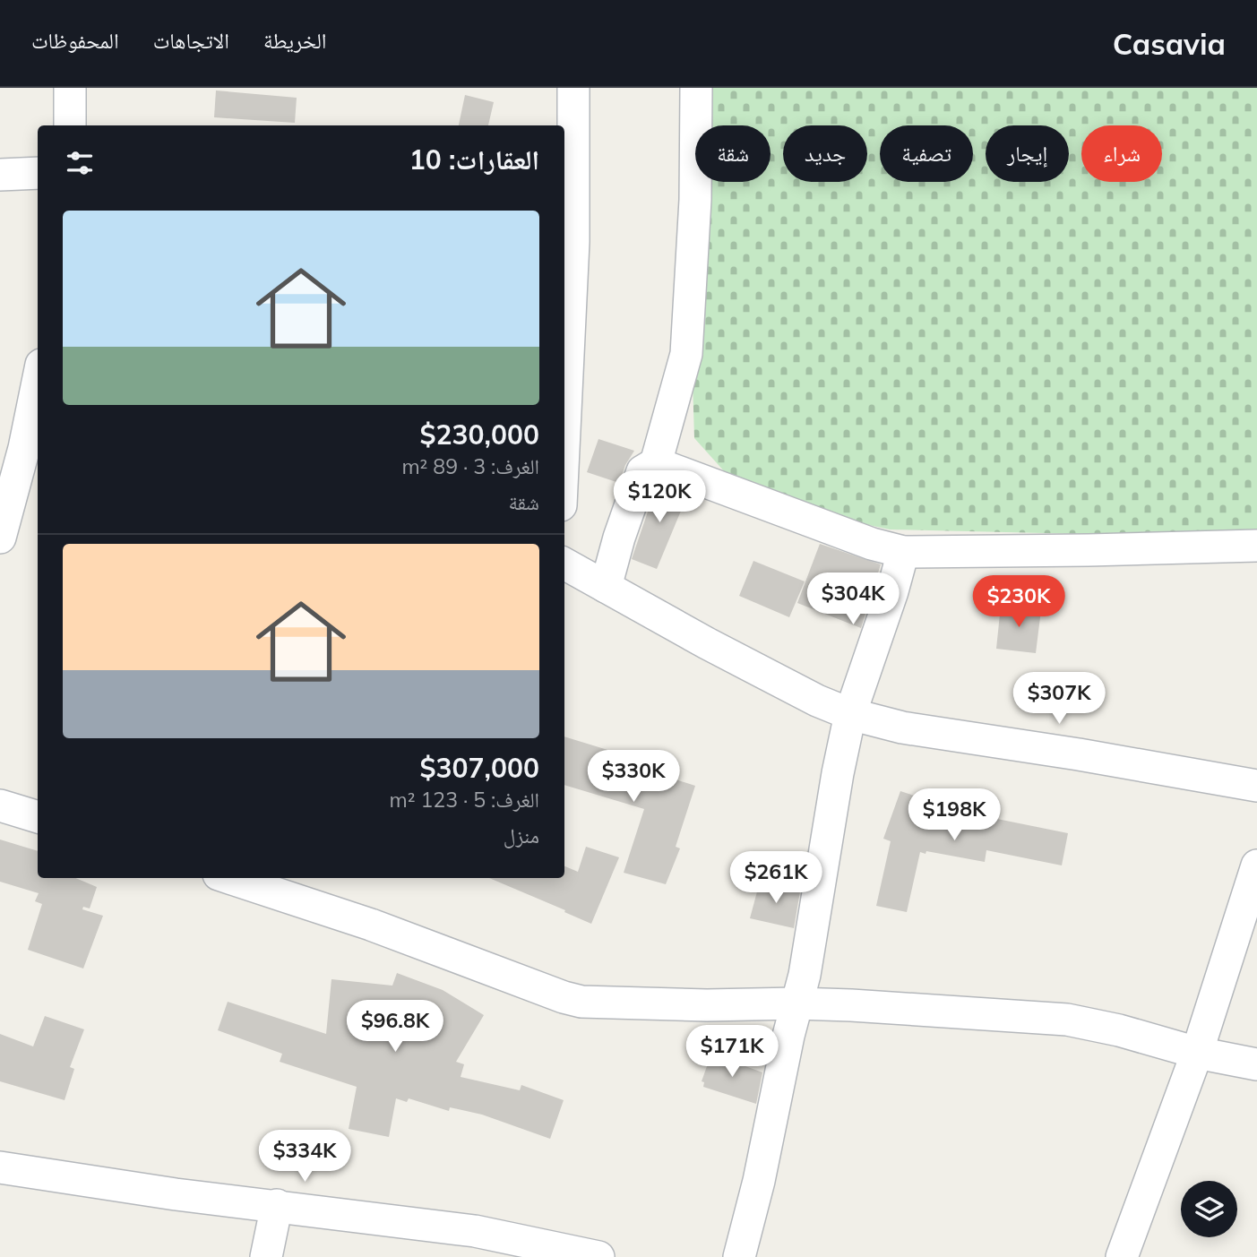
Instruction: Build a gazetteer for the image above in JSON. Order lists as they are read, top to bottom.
{
  "page": {
    "header": "Casavia",
    "nav": ["الخريطة", "الاتجاهات", "المحفوظات"],
    "chip": [
      "شراء",
      "إيجار",
      "تصفية",
      "جديد",
      "شقة"
    ],
    "heading": "العقارات: 10",
    "list": [
      {
        "name": "$230,000",
        "note": "الغرف: 3 · 89 m² · شقة"
      },
      {
        "name": "$307,000",
        "note": "الغرف: 5 · 123 m² · منزل"
      }
    ],
    "price": [
      "$120K",
      "$304K",
      "$230K",
      "$307K",
      "$330K",
      "$198K",
      "$261K",
      "$96.8K",
      "$171K",
      "$334K"
    ]
  }
}
